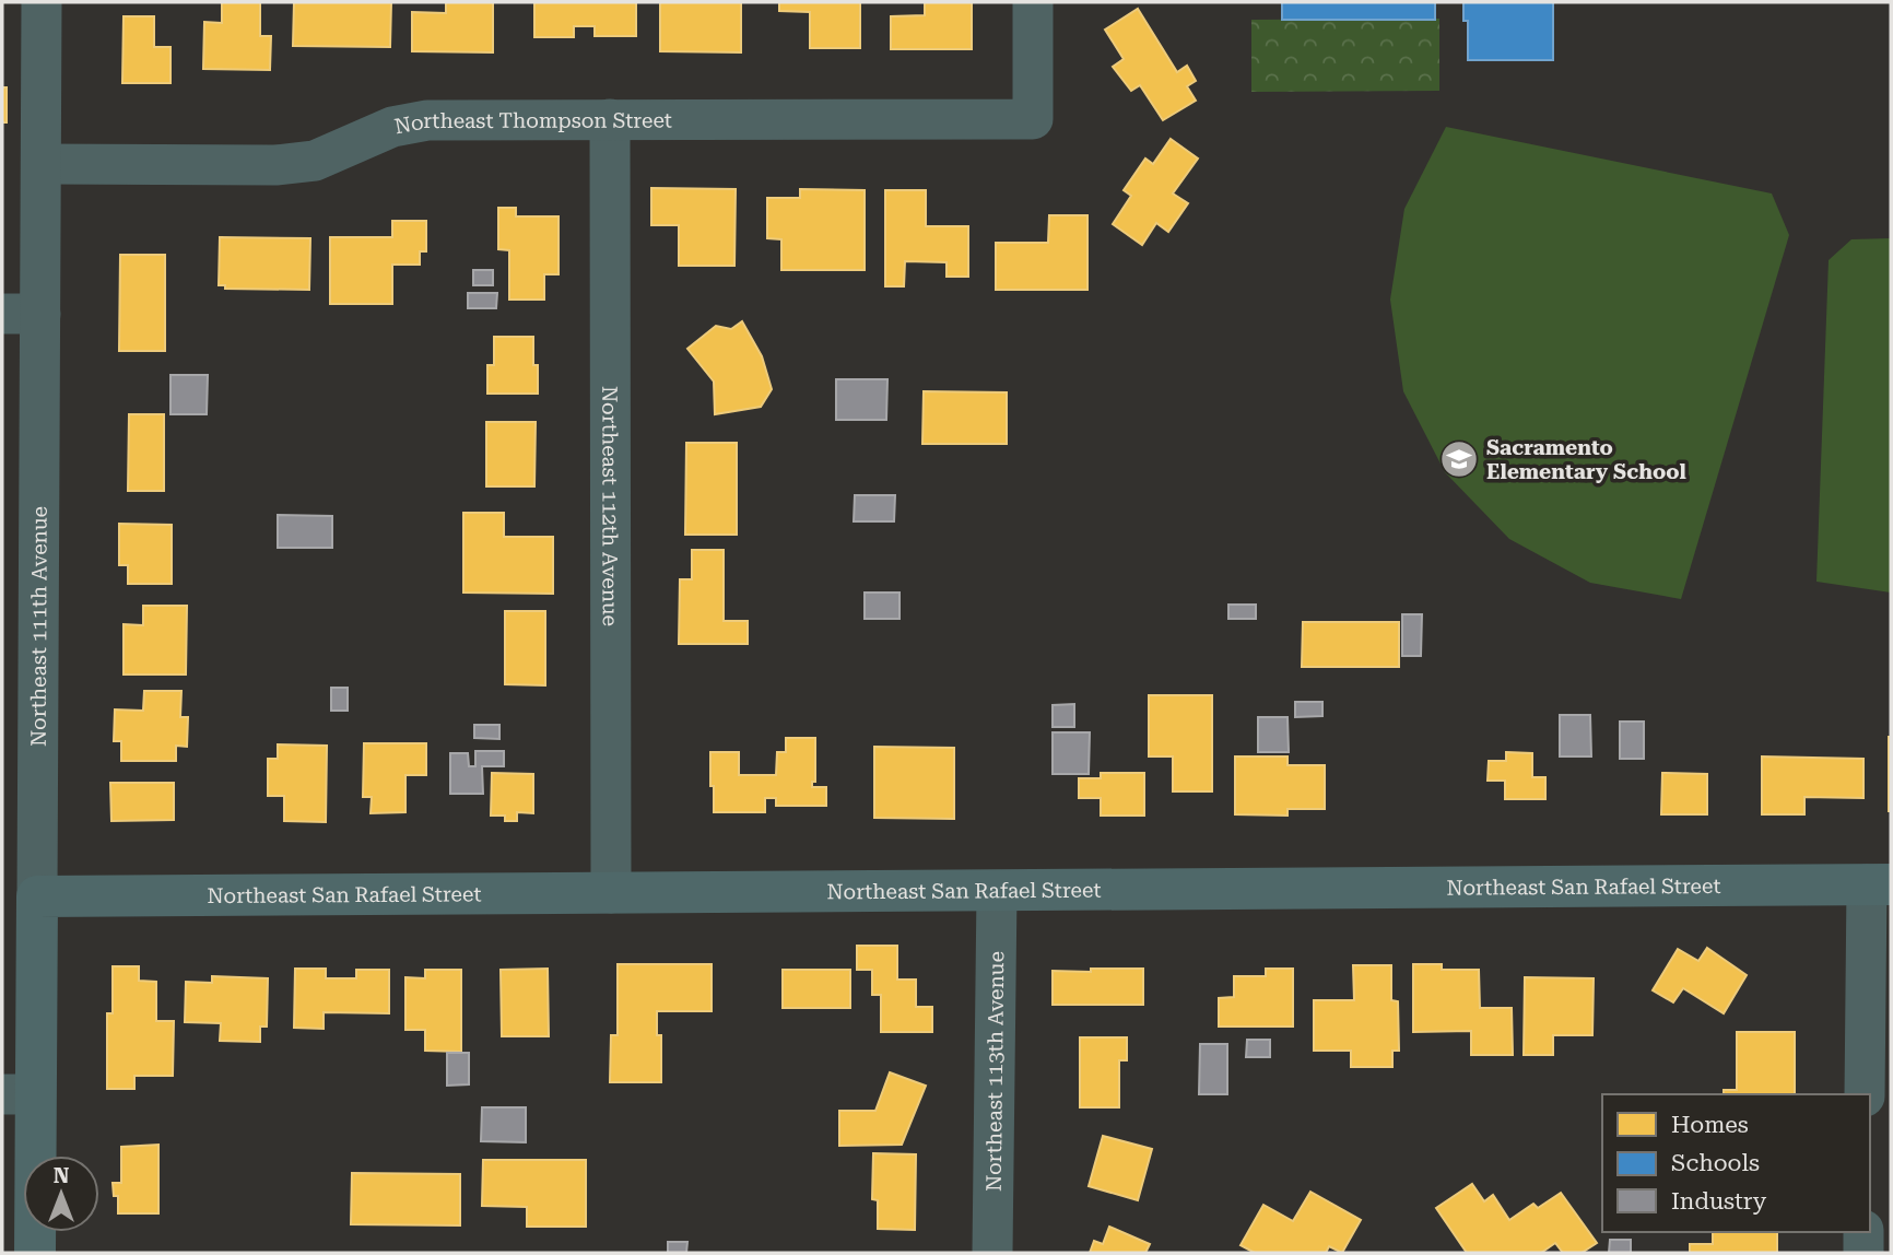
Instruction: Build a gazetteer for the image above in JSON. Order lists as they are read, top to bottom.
{
  "streets": {
    "street": [
      "Northeast Thompson Street",
      "Northeast 112th Avenue",
      "Northeast 111th Avenue",
      "Northeast San Rafael Street",
      "Northeast 113th Avenue"
    ]
  },
  "crossings": [
    ["Northeast Thompson Street", "Northeast 112th Avenue"],
    ["Northeast Thompson Street", "Northeast 111th Avenue"],
    ["Northeast 112th Avenue", "Northeast San Rafael Street"],
    ["Northeast 111th Avenue", "Northeast San Rafael Street"],
    ["Northeast San Rafael Street", "Northeast 113th Avenue"]
  ],
  "places": {
    "school or university": ["Sacramento Elementary School"]
  },
  "legend": ["Homes", "Schools", "Industry"],
  "north": "top"
}
